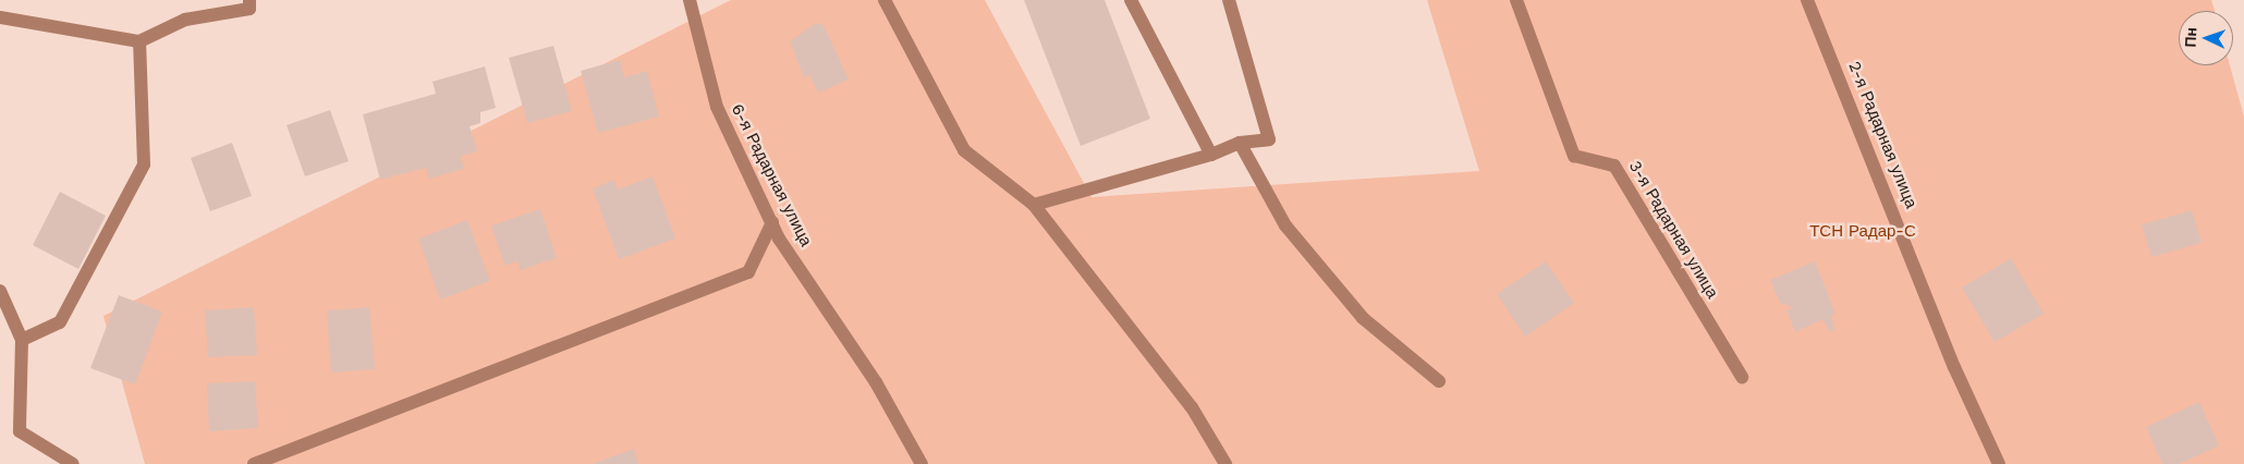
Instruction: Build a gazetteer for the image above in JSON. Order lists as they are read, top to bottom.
{
  "streets": {
    "street": ["2-я Радарная улица", "6-я Радарная улица", "3-я Радарная улица"]
  },
  "parks": ["ТСН Радар-С"],
  "north": "left"
}
